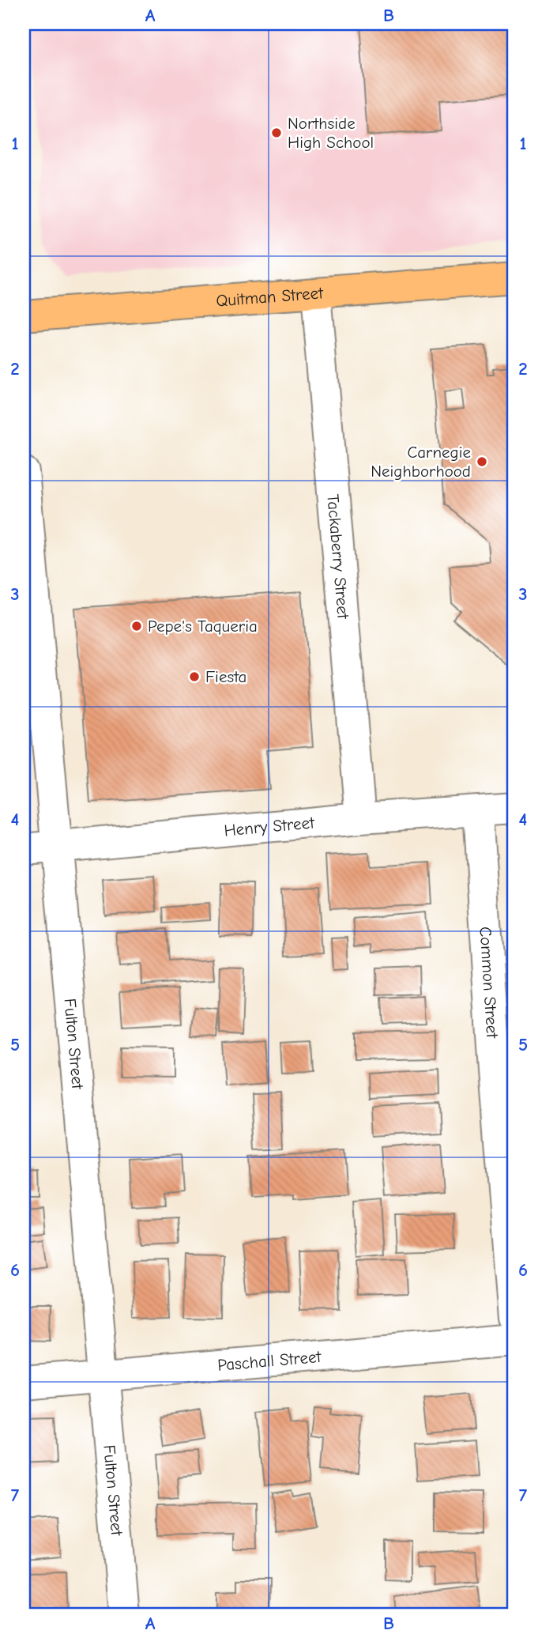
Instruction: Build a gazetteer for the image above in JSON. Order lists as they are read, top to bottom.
{
  "streets": {
    "main road": ["Quitman Street"],
    "street": [
      "Tackaberry Street",
      "Henry Street",
      "Common Street",
      "Fulton Street",
      "Paschall Street"
    ]
  },
  "crossings": [
    ["Quitman Street", "Tackaberry Street"],
    ["Tackaberry Street", "Henry Street"],
    ["Henry Street", "Common Street"],
    ["Henry Street", "Fulton Street"],
    ["Fulton Street", "Paschall Street"]
  ],
  "places": [
    "Northside High School",
    "Carnegie Neighborhood",
    "Pepe's Taqueria",
    "Fiesta"
  ],
  "grid": {
    "columns": ["A", "B"],
    "rows": [
      "1",
      "2",
      "3",
      "4",
      "5",
      "6",
      "7"
    ]
  }
}
